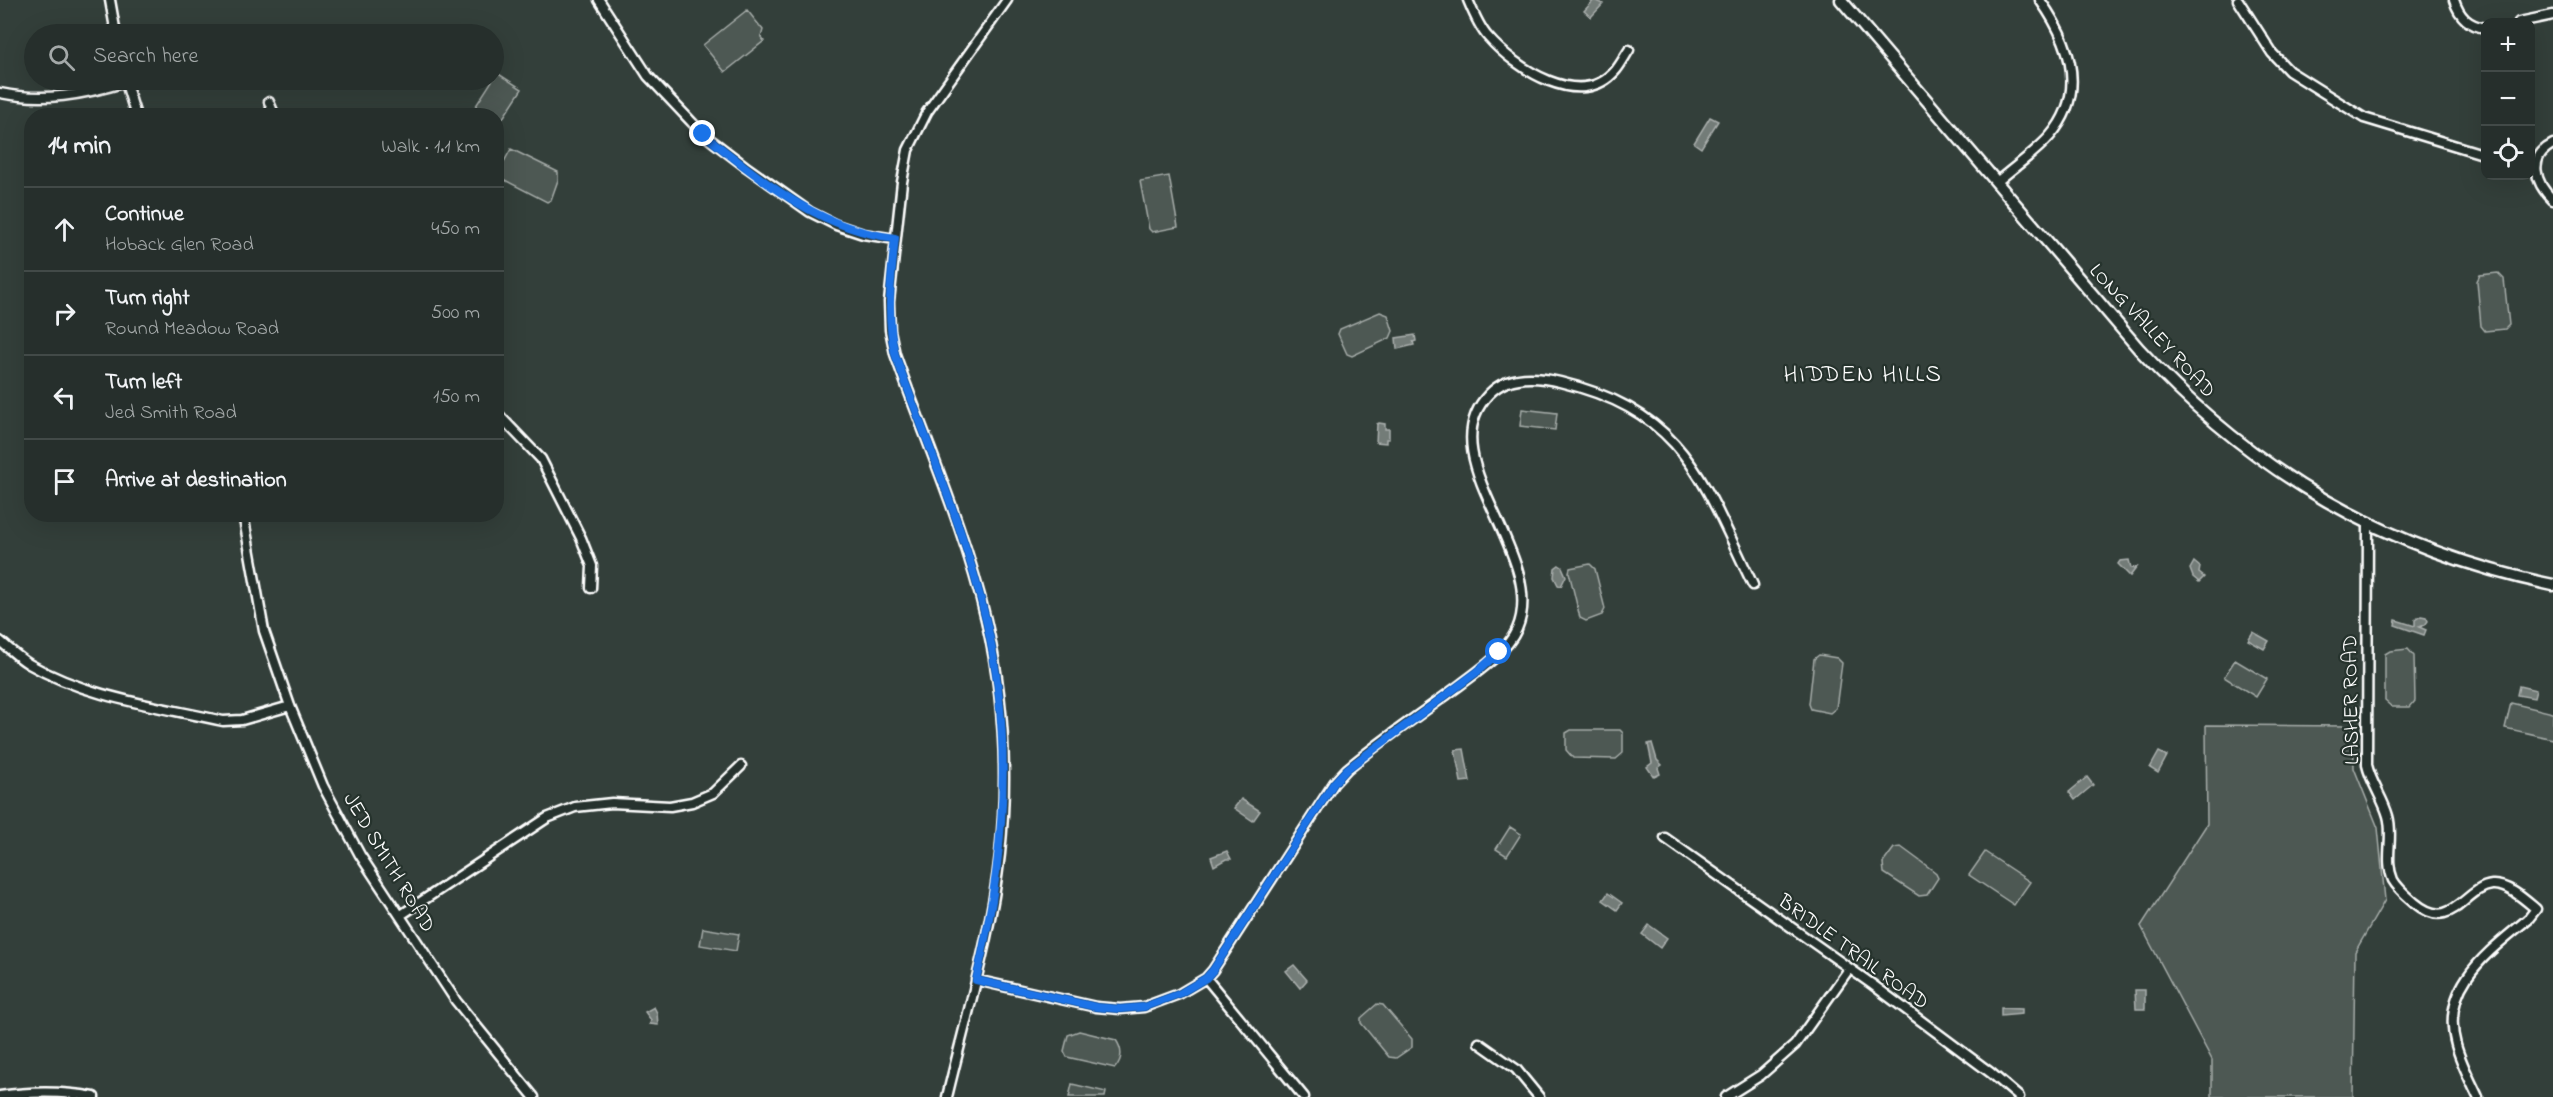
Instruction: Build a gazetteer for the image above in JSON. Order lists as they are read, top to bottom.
{
  "streets": {
    "street": [
      "LONG VALLEY ROAD",
      "LASHER ROAD",
      "JED SMITH ROAD",
      "BRIDLE TRAIL ROAD"
    ]
  },
  "crossings": [
    ["LONG VALLEY ROAD", "LASHER ROAD"]
  ],
  "districts": ["HIDDEN HILLS"],
  "page": {
    "map_buttons": ["+", "−"],
    "search": "Search here",
    "heading": ["14 min", "Walk · 1.1 km"],
    "list": [
      ["Continue", "Hoback Glen Road", "450 m"],
      ["Turn right", "Round Meadow Road", "500 m"],
      ["Turn left", "Jed Smith Road", "150 m"],
      "Arrive at destination"
    ]
  }
}
